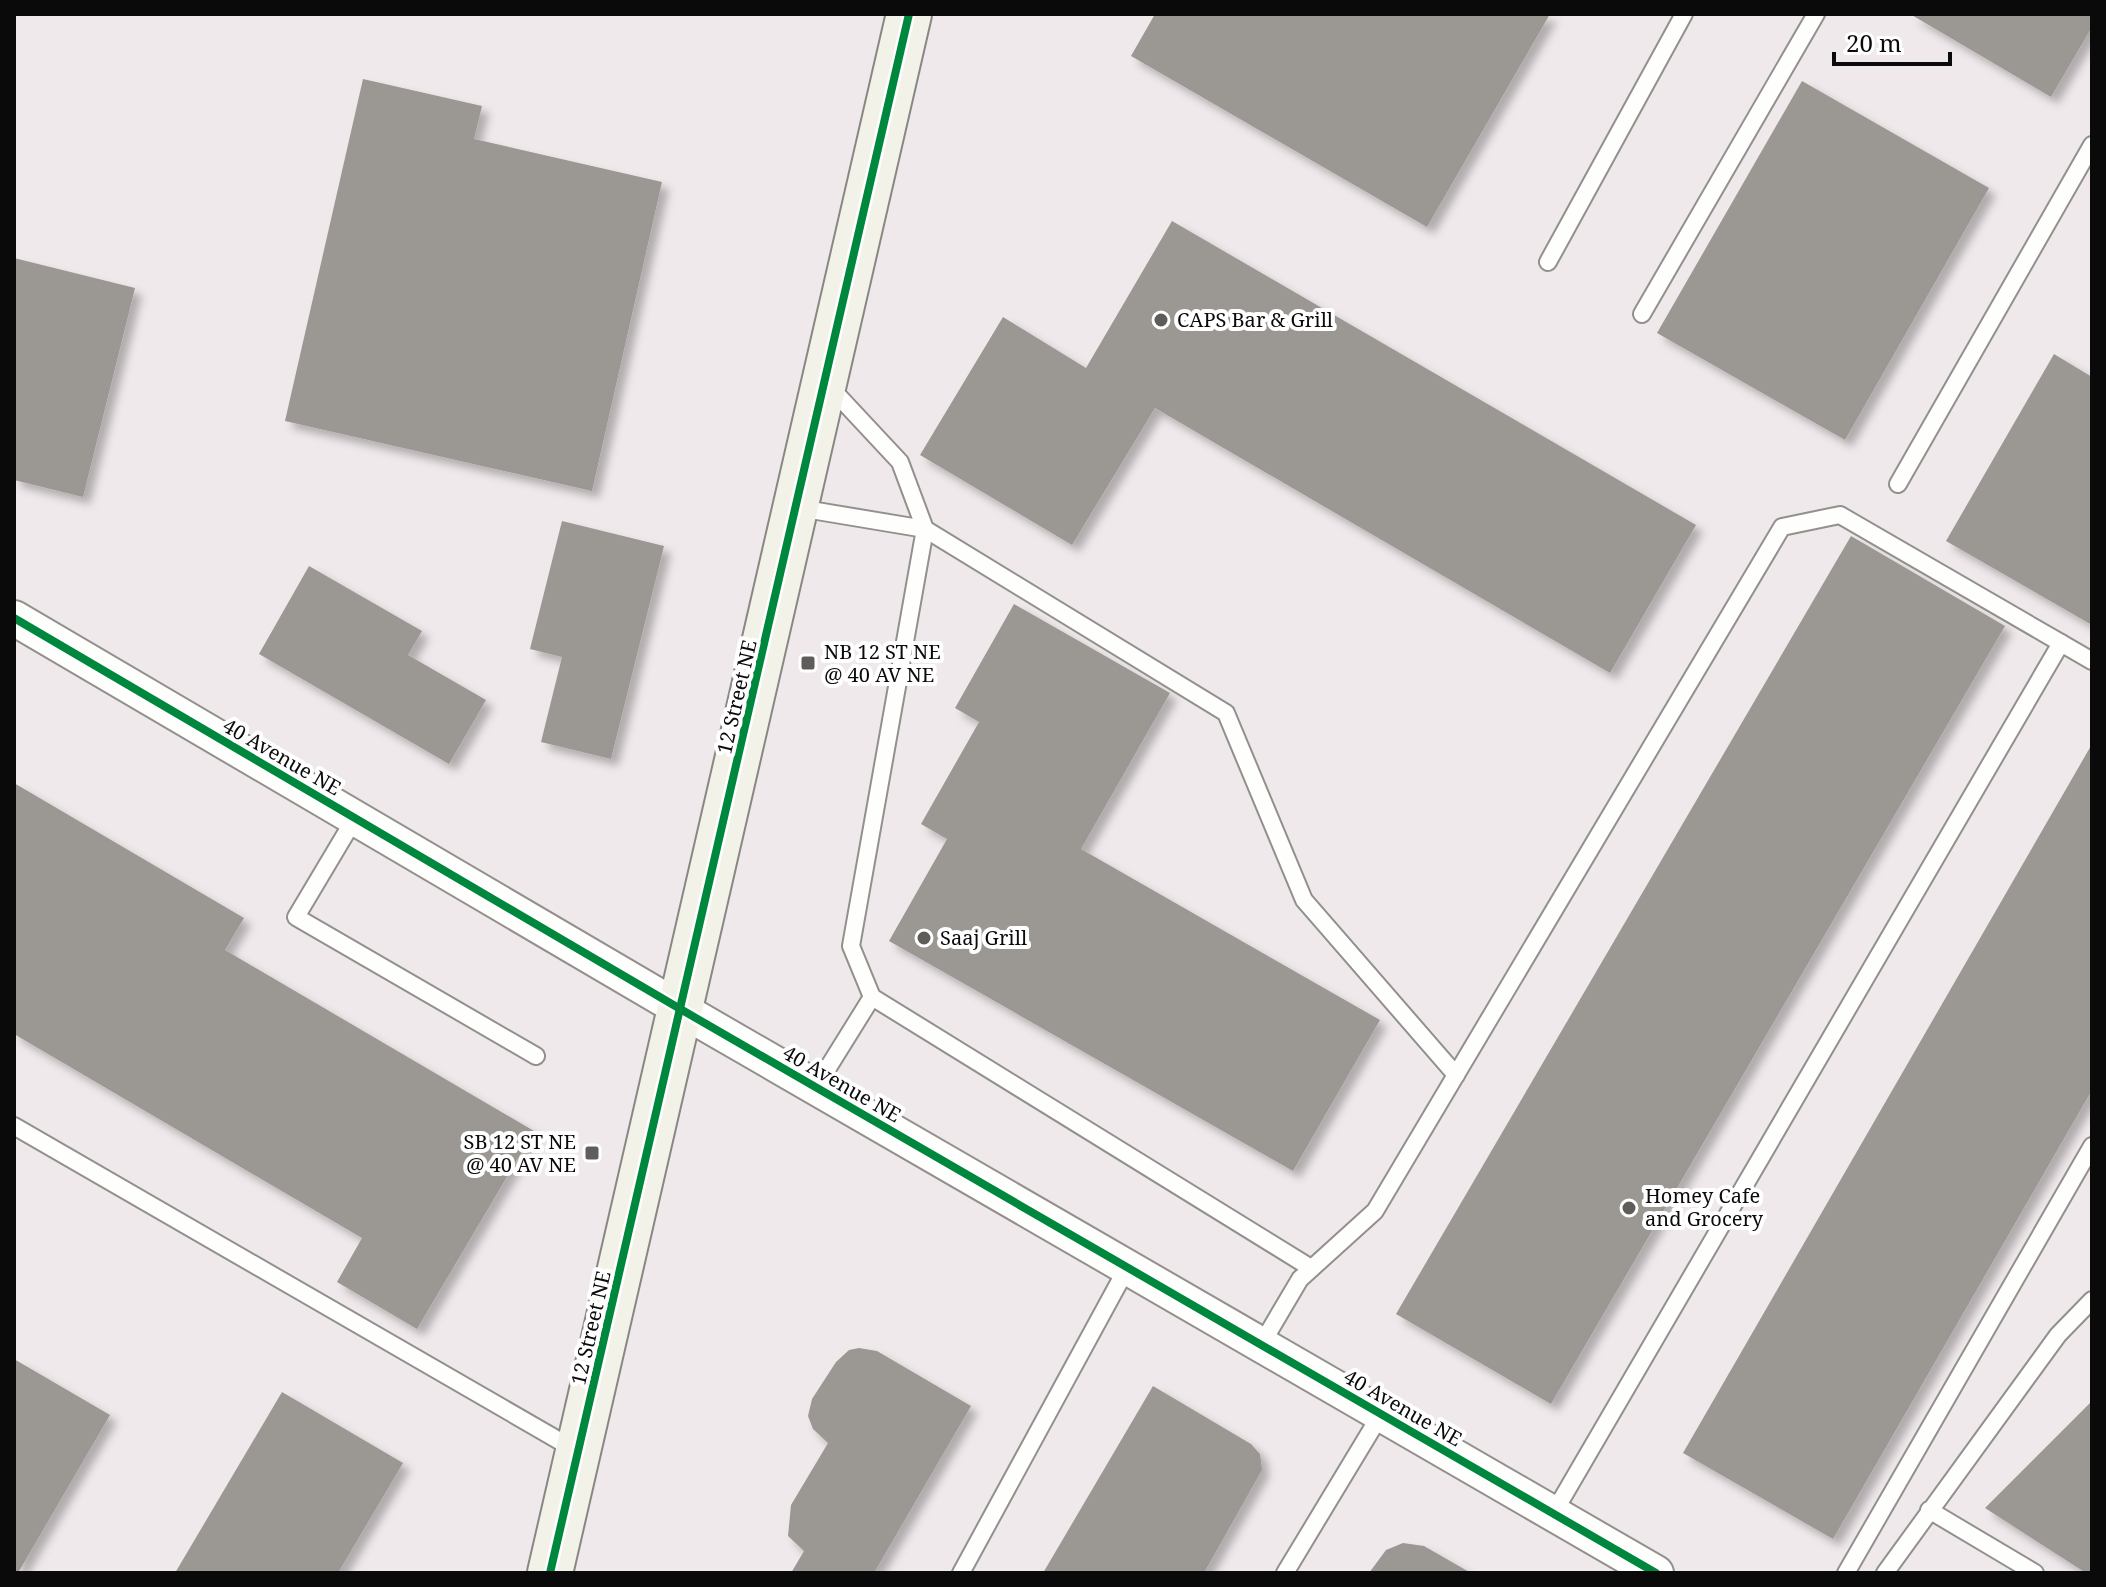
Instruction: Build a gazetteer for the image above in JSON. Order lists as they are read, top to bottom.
{
  "streets": {
    "street": ["12 Street NE", "40 Avenue NE"]
  },
  "crossings": [
    ["12 Street NE", "40 Avenue NE"]
  ],
  "places": {
    "other": ["CAPS Bar & Grill", "Saaj Grill", "Homey Cafe and Grocery"],
    "transit": ["NB 12 ST NE @ 40 AV NE", "SB 12 ST NE @ 40 AV NE"]
  },
  "scale_bar": "20 m"
}
